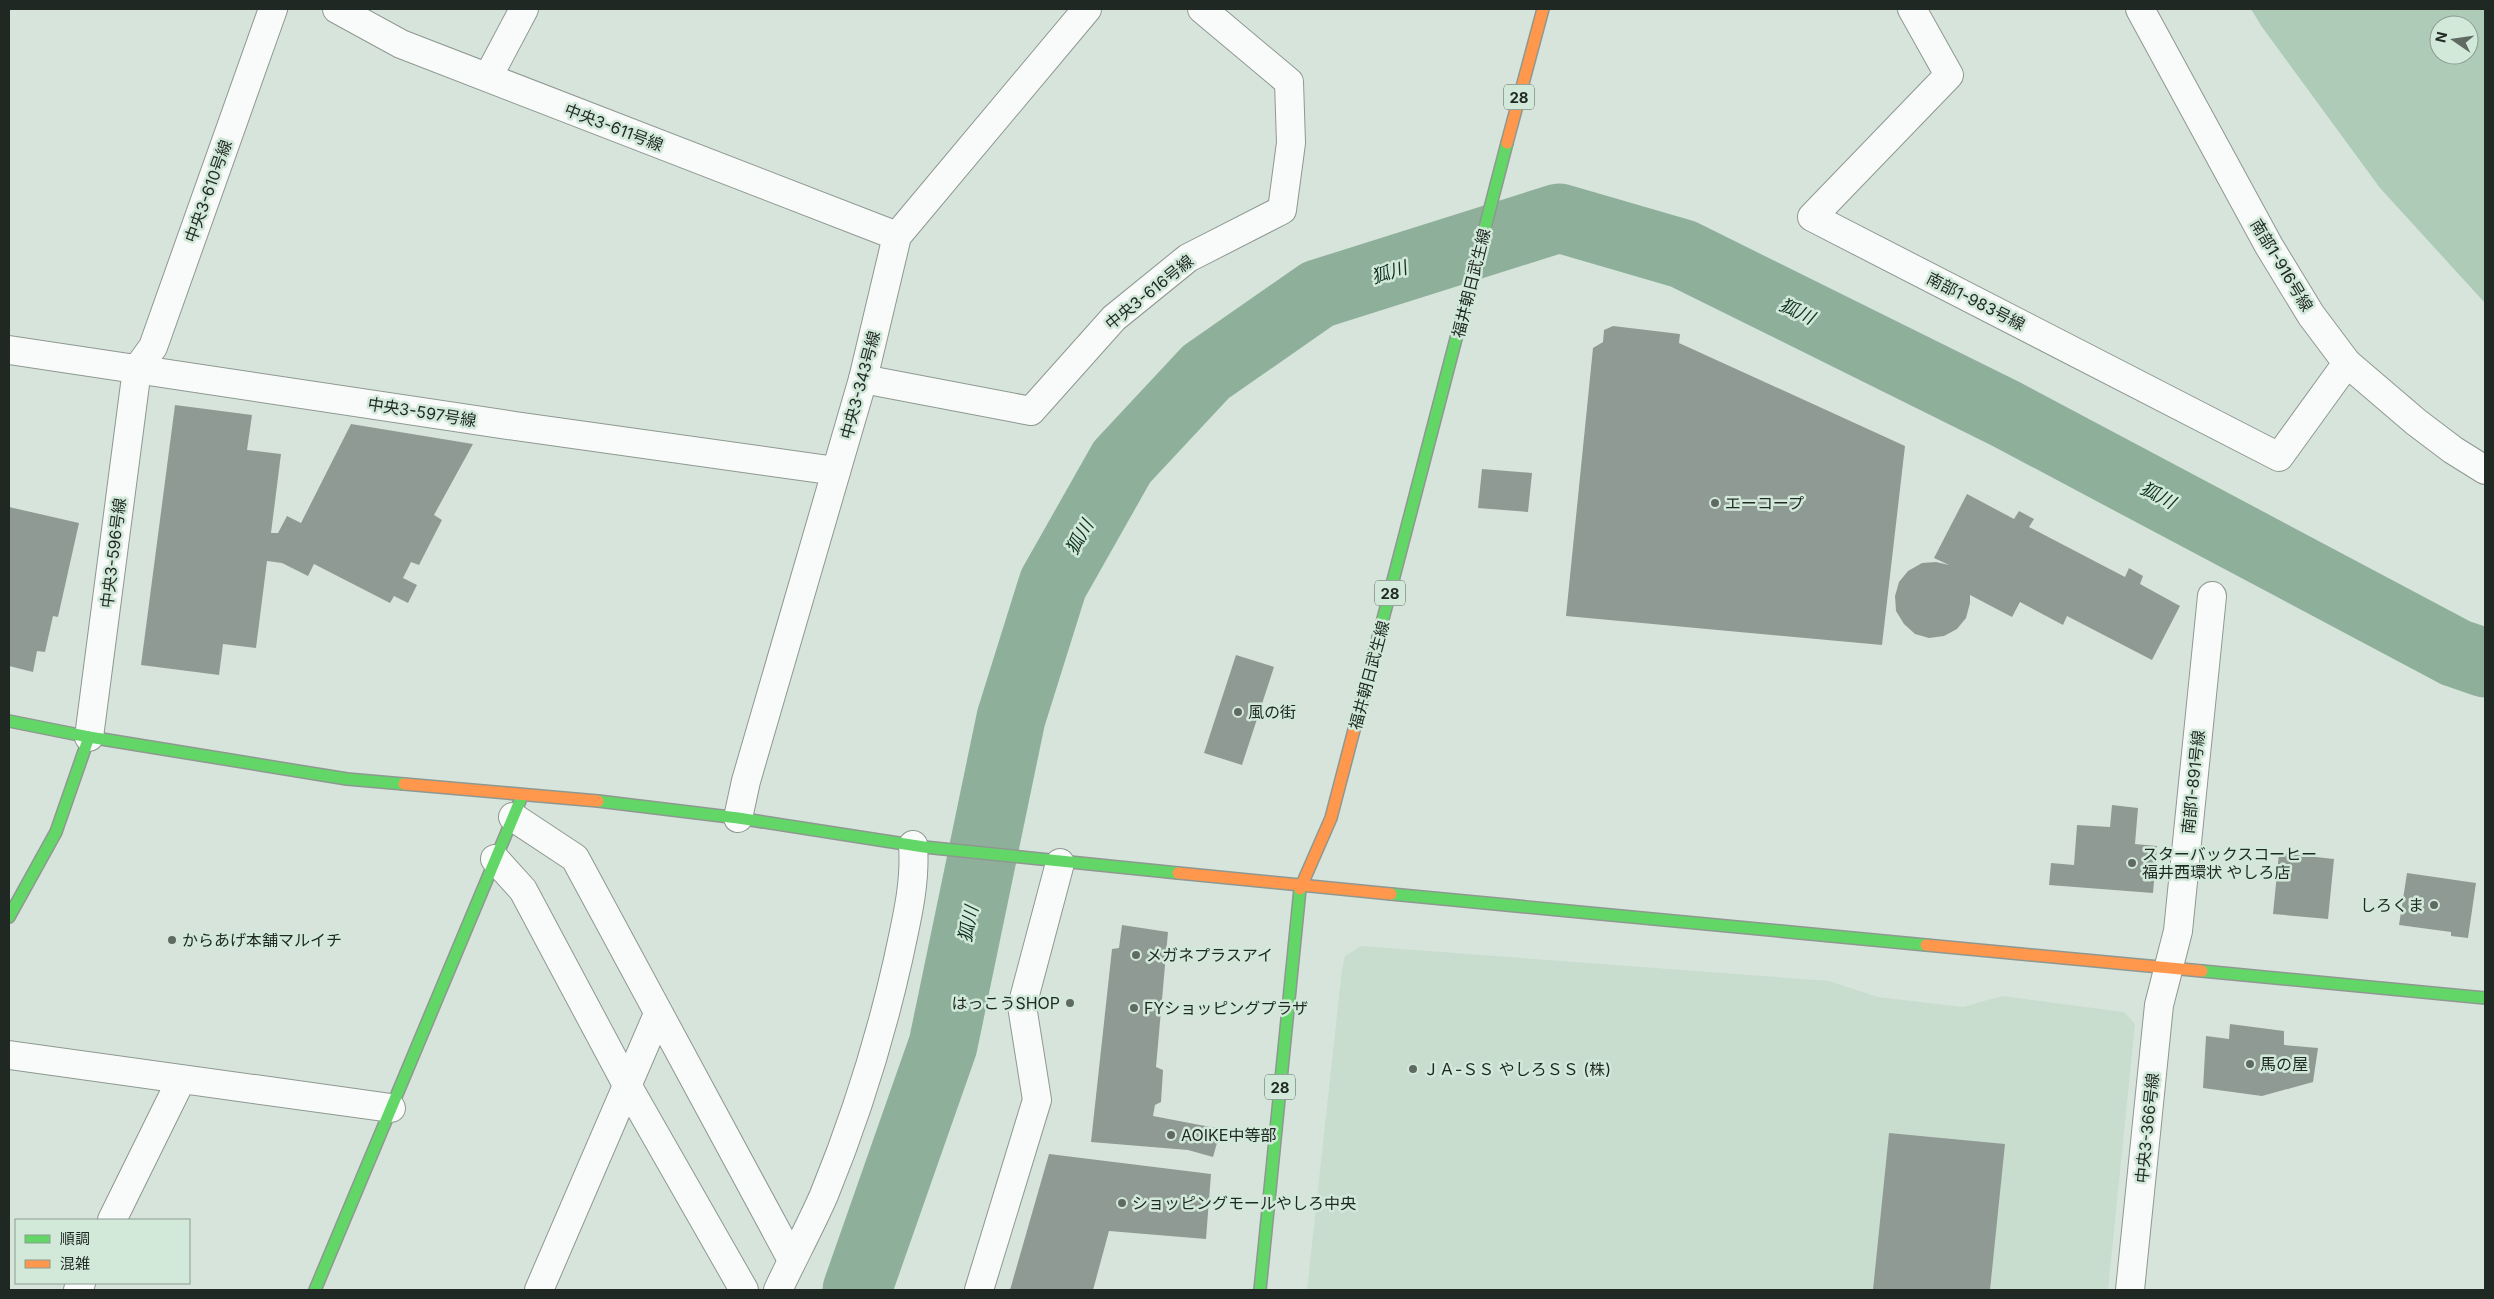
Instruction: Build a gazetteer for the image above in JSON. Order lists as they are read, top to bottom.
{
  "streets": {
    "street": [
      "28",
      "中央3-611号線",
      "中央3-610号線",
      "南部1-916号線",
      "福井朝日武生線",
      "中央3-616号線",
      "南部1-983号線",
      "中央3-343号線",
      "中央3-597号線",
      "中央3-596号線",
      "南部1-891号線",
      "中央3-366号線"
    ]
  },
  "crossings": [
    ["中央3-611号線", "中央3-343号線"],
    ["中央3-610号線", "中央3-597号線"],
    ["中央3-610号線", "中央3-596号線"],
    ["南部1-916号線", "南部1-983号線"],
    ["中央3-616号線", "中央3-343号線"],
    ["中央3-343号線", "中央3-597号線"],
    ["中央3-597号線", "中央3-596号線"],
    ["南部1-891号線", "中央3-366号線"]
  ],
  "water": ["狐川"],
  "places": [
    "エーコープ",
    "風の街",
    "スターバックスコーヒー 福井西環状 やしろ店",
    "しろくま",
    "からあげ本舗マルイチ",
    "メガネプラスアイ",
    "はっこうSHOP",
    "FYショッピングプラザ",
    "馬の屋",
    "ＪＡ-ＳＳ やしろＳＳ (株)",
    "AOIKE中等部",
    "ショッピングモールやしろ中央"
  ],
  "legend": ["順調", "混雑"],
  "north": "left"
}
